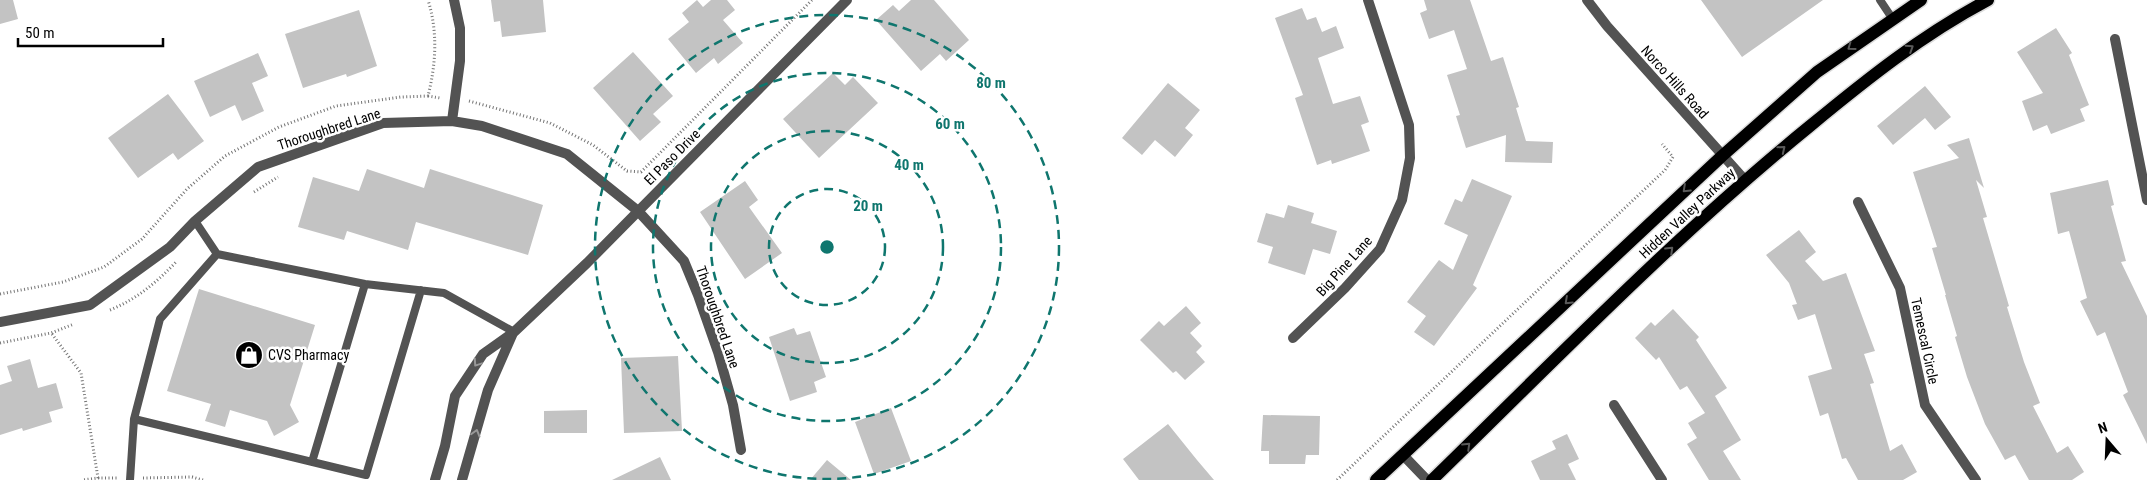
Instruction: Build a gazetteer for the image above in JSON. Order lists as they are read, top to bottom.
{
  "streets": {
    "main road": ["Hidden Valley Parkway"],
    "street": [
      "Norco Hills Road",
      "Thoroughbred Lane",
      "El Paso Drive",
      "Big Pine Lane",
      "Temescal Circle"
    ]
  },
  "crossings": [
    ["Norco Hills Road", "Hidden Valley Parkway"],
    ["Thoroughbred Lane", "El Paso Drive"]
  ],
  "places": {
    "shop": ["CVS Pharmacy"]
  },
  "scale_bar": "50 m",
  "north": "top",
  "rings": [
    "80 m",
    "60 m",
    "40 m",
    "20 m"
  ]
}
